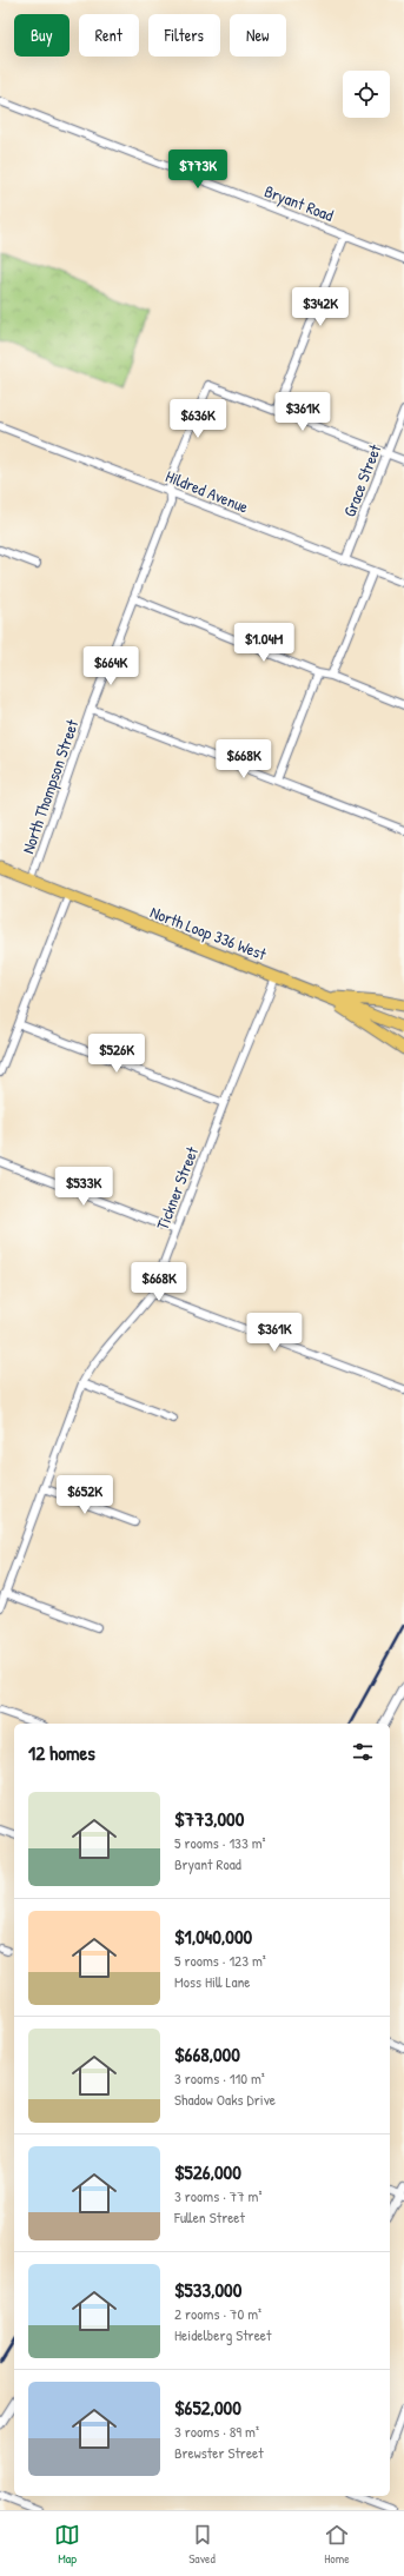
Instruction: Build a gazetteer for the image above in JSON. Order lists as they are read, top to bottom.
{
  "streets": {
    "main road": ["North Loop 336 West"],
    "street": [
      "Bryant Road",
      "Grace Street",
      "Hildred Avenue",
      "North Thompson Street",
      "Tickner Street"
    ]
  },
  "crossings": [
    ["Grace Street", "Hildred Avenue"],
    ["Hildred Avenue", "North Thompson Street"],
    ["North Thompson Street", "North Loop 336 West"],
    ["North Loop 336 West", "Tickner Street"]
  ],
  "page": {
    "chip": [
      "Buy",
      "Rent",
      "Filters",
      "New"
    ],
    "price": [
      "$773K",
      "$342K",
      "$361K",
      "$636K",
      "$1.04M",
      "$664K",
      "$668K",
      "$526K",
      "$533K",
      "$668K",
      "$361K",
      "$652K"
    ],
    "heading": "12 homes",
    "list": [
      {
        "name": "$773,000",
        "note": "5 rooms · 133 m² · Bryant Road"
      },
      {
        "name": "$1,040,000",
        "note": "5 rooms · 123 m² · Moss Hill Lane"
      },
      {
        "name": "$668,000",
        "note": "3 rooms · 110 m² · Shadow Oaks Drive"
      },
      {
        "name": "$526,000",
        "note": "3 rooms · 77 m² · Fullen Street"
      },
      {
        "name": "$533,000",
        "note": "2 rooms · 70 m² · Heidelberg Street"
      },
      {
        "name": "$652,000",
        "note": "3 rooms · 89 m² · Brewster Street"
      }
    ],
    "tabs": ["Map", "Saved", "Home"]
  }
}
